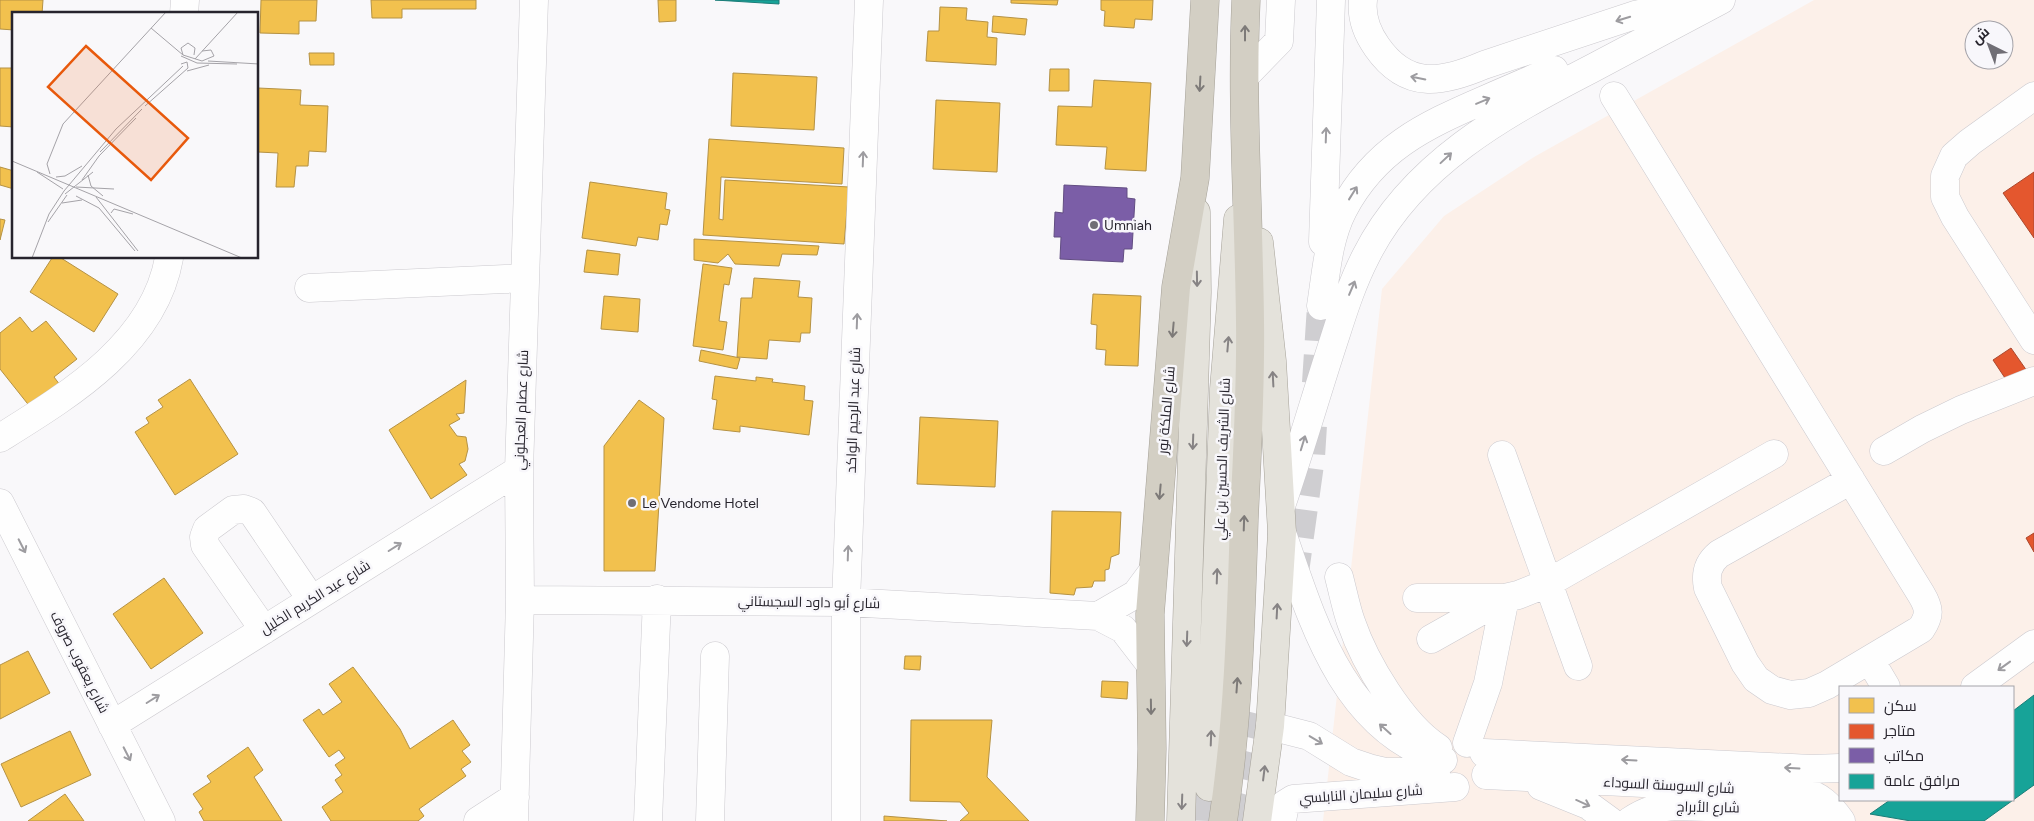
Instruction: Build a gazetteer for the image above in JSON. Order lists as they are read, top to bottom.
{
  "streets": {
    "highway": ["شارع الملكة نور"],
    "main road": ["شارع الشريف الحسين بن علي"],
    "street": [
      "شارع عصام العجلوني",
      "شارع عبد الرحيم الواكد",
      "شارع عبد الكريم الخليل",
      "شارع أبو داود السجستاني",
      "شارع يعقوب صروف",
      "شارع السوسنة السوداء",
      "شارع سليمان النابلسي",
      "شارع الأبراج"
    ]
  },
  "crossings": [
    ["شارع عصام العجلوني", "شارع عبد الكريم الخليل"],
    ["شارع عصام العجلوني", "شارع أبو داود السجستاني"],
    ["شارع عبد الرحيم الواكد", "شارع أبو داود السجستاني"],
    ["شارع عبد الكريم الخليل", "شارع يعقوب صروف"],
    ["شارع السوسنة السوداء", "شارع سليمان النابلسي"],
    ["شارع السوسنة السوداء", "شارع الأبراج"]
  ],
  "one_way": ["شارع عبد الرحيم الواكد", "شارع عبد الكريم الخليل", "شارع يعقوب صروف"],
  "places": ["Umniah", "Le Vendome Hotel"],
  "legend": [
    "سكن",
    "متاجر",
    "مكاتب",
    "مرافق عامة"
  ],
  "north": "top left"
}
